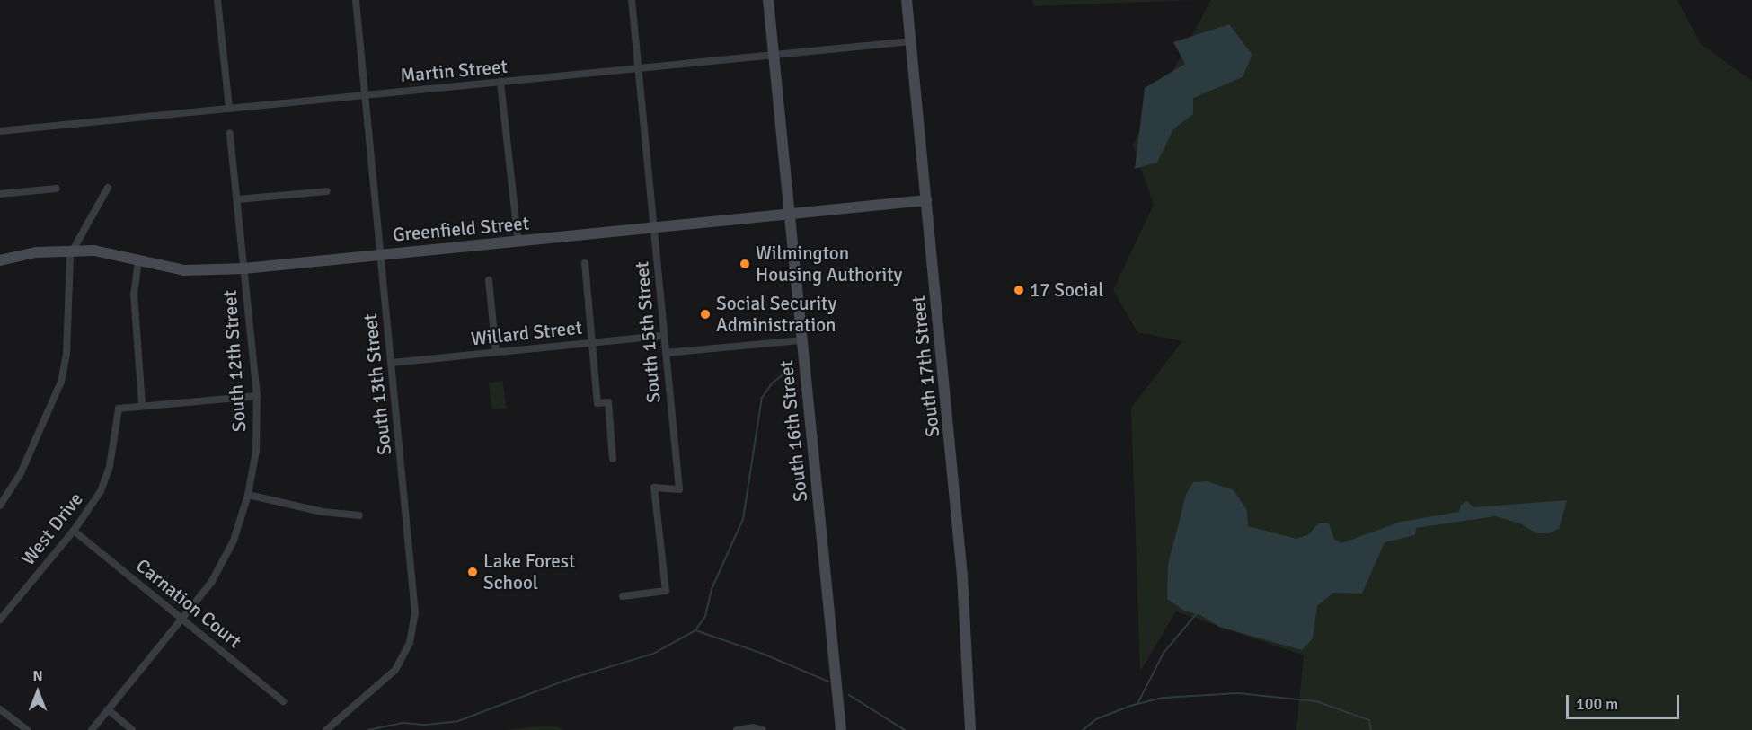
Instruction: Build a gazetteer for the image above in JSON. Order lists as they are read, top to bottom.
{
  "streets": {
    "main road": ["Greenfield Street", "South 17th Street", "South 16th Street"],
    "street": [
      "Martin Street",
      "South 15th Street",
      "Willard Street",
      "South 12th Street",
      "South 13th Street",
      "West Drive",
      "Carnation Court"
    ]
  },
  "crossings": [
    ["Martin Street", "South 15th Street"],
    ["Martin Street", "South 17th Street"],
    ["Martin Street", "South 13th Street"],
    ["Martin Street", "South 16th Street"],
    ["Greenfield Street", "South 15th Street"],
    ["Greenfield Street", "South 12th Street"],
    ["Greenfield Street", "South 17th Street"],
    ["Greenfield Street", "South 13th Street"],
    ["Greenfield Street", "South 16th Street"],
    ["South 15th Street", "Willard Street"],
    ["Willard Street", "South 13th Street"],
    ["South 12th Street", "Carnation Court"],
    ["West Drive", "Carnation Court"]
  ],
  "places": [
    "Wilmington Housing Authority",
    "17 Social",
    "Social Security Administration",
    "Lake Forest School"
  ],
  "scale_bar": "100 m",
  "north": "top"
}
